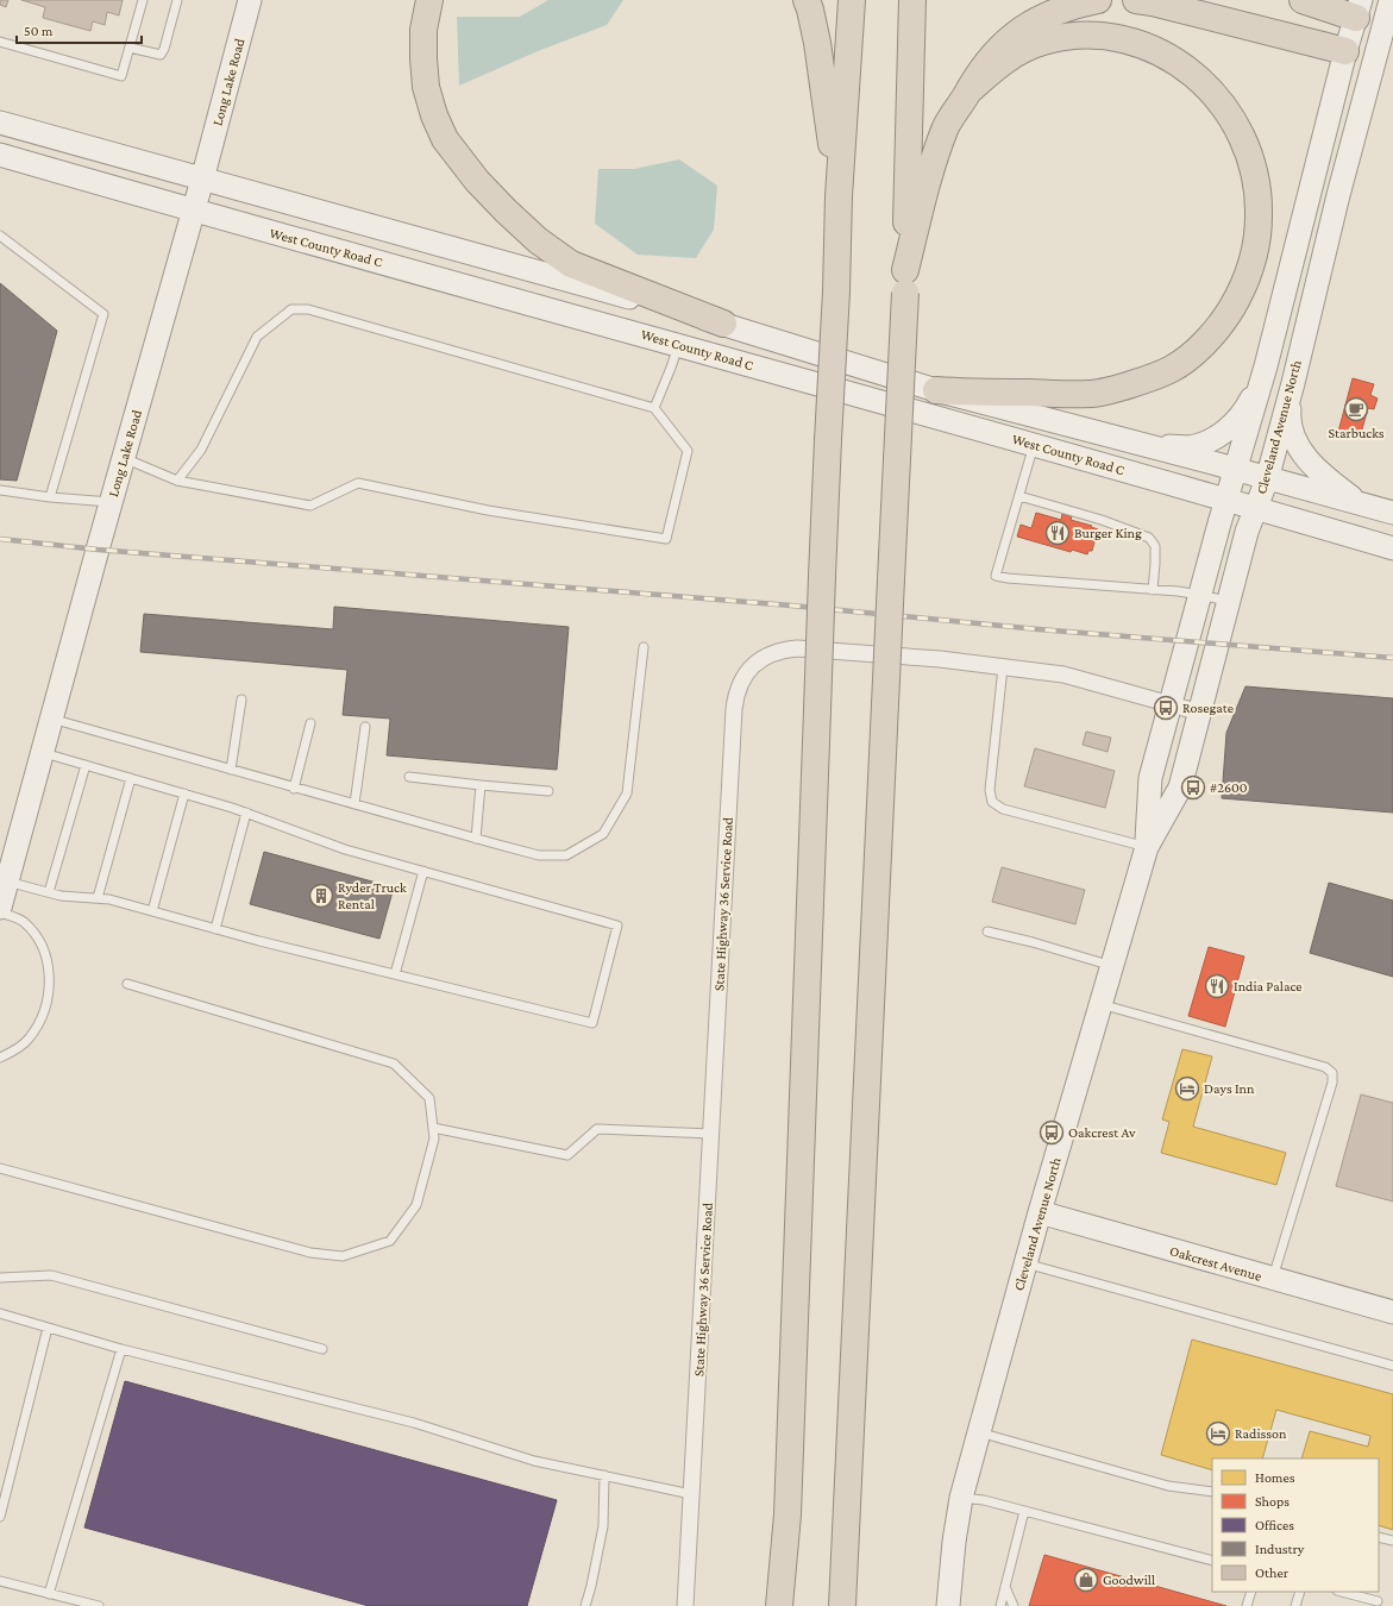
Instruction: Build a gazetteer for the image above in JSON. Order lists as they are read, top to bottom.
{
  "streets": {
    "street": [
      "Long Lake Road",
      "West County Road C",
      "Cleveland Avenue North",
      "State Highway 36 Service Road",
      "Oakcrest Avenue"
    ]
  },
  "crossings": [
    ["Long Lake Road", "West County Road C"],
    ["West County Road C", "Cleveland Avenue North"],
    ["Cleveland Avenue North", "State Highway 36 Service Road"],
    ["Cleveland Avenue North", "Oakcrest Avenue"]
  ],
  "places": {
    "cafe": ["Starbucks"],
    "restaurant": ["Burger King", "India Palace"],
    "bus stop": ["Rosegate", "#2600", "Oakcrest Av"],
    "building": ["Ryder Truck Rental"],
    "hotel": ["Days Inn", "Radisson"],
    "shop": ["Goodwill"]
  },
  "legend": [
    "Homes",
    "Shops",
    "Offices",
    "Industry",
    "Other"
  ],
  "scale_bar": "50 m"
}
